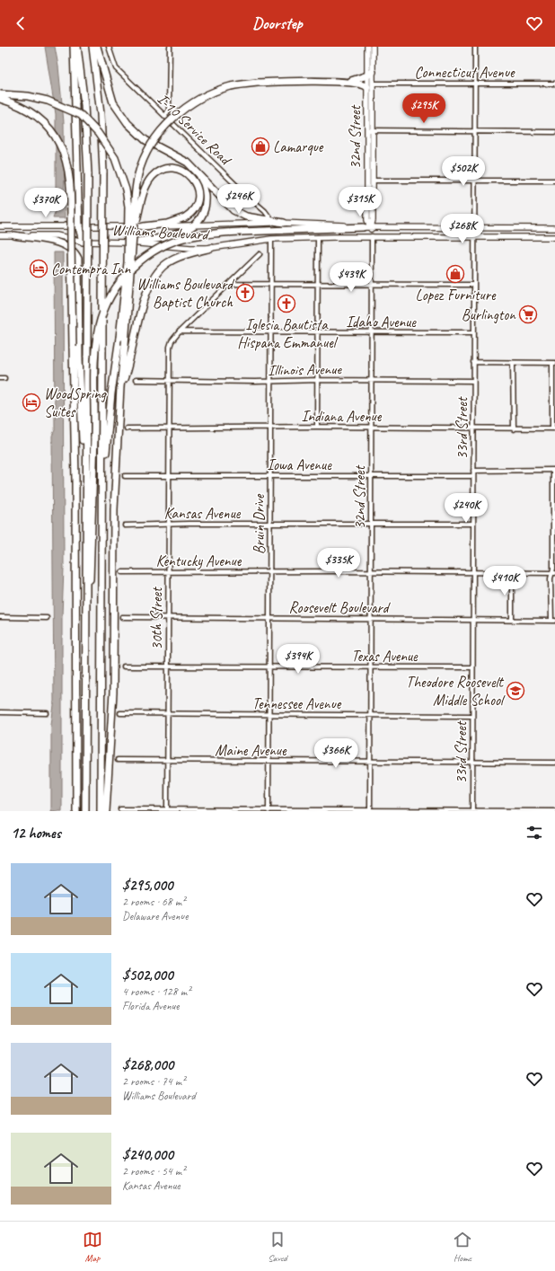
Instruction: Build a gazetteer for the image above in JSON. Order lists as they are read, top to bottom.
{
  "streets": {
    "main road": ["32nd Street", "Williams Boulevard"],
    "street": [
      "Connecticut Avenue",
      "I-10 Service Road",
      "Idaho Avenue",
      "Illinois Avenue",
      "Indiana Avenue",
      "33rd Street",
      "Iowa Avenue",
      "Kansas Avenue",
      "Bruin Drive",
      "Kentucky Avenue",
      "Roosevelt Boulevard",
      "30th Street",
      "Texas Avenue",
      "Tennessee Avenue",
      "Maine Avenue"
    ]
  },
  "crossings": [
    ["Connecticut Avenue", "32nd Street"],
    ["Connecticut Avenue", "33rd Street"],
    ["32nd Street", "Williams Boulevard"],
    ["32nd Street", "Idaho Avenue"],
    ["32nd Street", "Illinois Avenue"],
    ["32nd Street", "Indiana Avenue"],
    ["32nd Street", "Iowa Avenue"],
    ["32nd Street", "Kansas Avenue"],
    ["32nd Street", "Kentucky Avenue"],
    ["32nd Street", "Roosevelt Boulevard"],
    ["32nd Street", "Texas Avenue"],
    ["32nd Street", "Tennessee Avenue"],
    ["32nd Street", "Maine Avenue"],
    ["Williams Boulevard", "33rd Street"],
    ["Williams Boulevard", "Bruin Drive"],
    ["Idaho Avenue", "33rd Street"],
    ["Idaho Avenue", "Bruin Drive"],
    ["Illinois Avenue", "33rd Street"],
    ["Illinois Avenue", "Bruin Drive"],
    ["Indiana Avenue", "33rd Street"],
    ["Indiana Avenue", "Bruin Drive"],
    ["Indiana Avenue", "30th Street"],
    ["33rd Street", "Iowa Avenue"],
    ["33rd Street", "Kansas Avenue"],
    ["33rd Street", "Kentucky Avenue"],
    ["33rd Street", "Roosevelt Boulevard"],
    ["33rd Street", "Texas Avenue"],
    ["33rd Street", "Tennessee Avenue"],
    ["33rd Street", "Maine Avenue"],
    ["Iowa Avenue", "Bruin Drive"],
    ["Iowa Avenue", "30th Street"],
    ["Kansas Avenue", "Bruin Drive"],
    ["Kansas Avenue", "30th Street"],
    ["Bruin Drive", "Kentucky Avenue"],
    ["Bruin Drive", "Roosevelt Boulevard"],
    ["Bruin Drive", "Texas Avenue"],
    ["Bruin Drive", "Tennessee Avenue"],
    ["Bruin Drive", "Maine Avenue"],
    ["Kentucky Avenue", "30th Street"],
    ["Roosevelt Boulevard", "30th Street"],
    ["30th Street", "Texas Avenue"],
    ["30th Street", "Tennessee Avenue"],
    ["30th Street", "Maine Avenue"]
  ],
  "places": {
    "shop": ["Lamarque", "Lopez Furniture"],
    "hotel": ["Contempra Inn", "WoodSpring Suites"],
    "church": ["Williams Boulevard Baptist Church", "Iglesia Bautista Hispana Emmanuel"],
    "supermarket": ["Burlington"],
    "school or university": ["Theodore Roosevelt Middle School"]
  },
  "page": {
    "header": "Doorstep",
    "price": [
      "$295K",
      "$502K",
      "$246K",
      "$315K",
      "$370K",
      "$268K",
      "$439K",
      "$240K",
      "$335K",
      "$410K",
      "$394K",
      "$366K"
    ],
    "heading": "12 homes",
    "list": [
      {
        "name": "$295,000",
        "note": "2 rooms · 68 m² · Delaware Avenue"
      },
      {
        "name": "$502,000",
        "note": "4 rooms · 128 m² · Florida Avenue"
      },
      {
        "name": "$268,000",
        "note": "2 rooms · 74 m² · Williams Boulevard"
      },
      {
        "name": "$240,000",
        "note": "2 rooms · 54 m² · Kansas Avenue"
      }
    ],
    "tabs": ["Map", "Saved", "Home"]
  }
}
